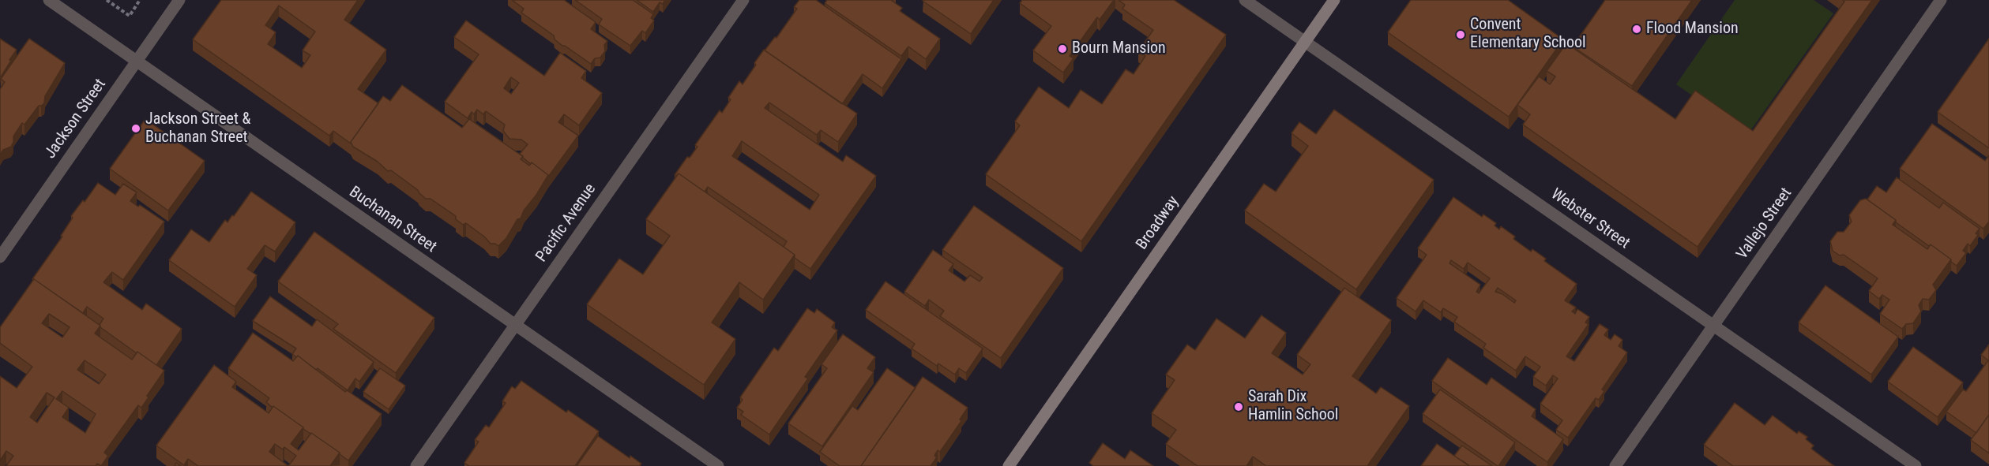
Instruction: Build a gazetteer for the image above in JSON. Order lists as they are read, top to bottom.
{
  "streets": {
    "street": [
      "Jackson Street",
      "Webster Street",
      "Buchanan Street",
      "Pacific Avenue",
      "Broadway",
      "Vallejo Street"
    ]
  },
  "crossings": [
    ["Jackson Street", "Buchanan Street"],
    ["Webster Street", "Broadway"],
    ["Webster Street", "Vallejo Street"],
    ["Buchanan Street", "Pacific Avenue"]
  ],
  "places": [
    "Flood Mansion",
    "Convent Elementary School",
    "Bourn Mansion",
    "Jackson Street & Buchanan Street",
    "Sarah Dix Hamlin School"
  ]
}
